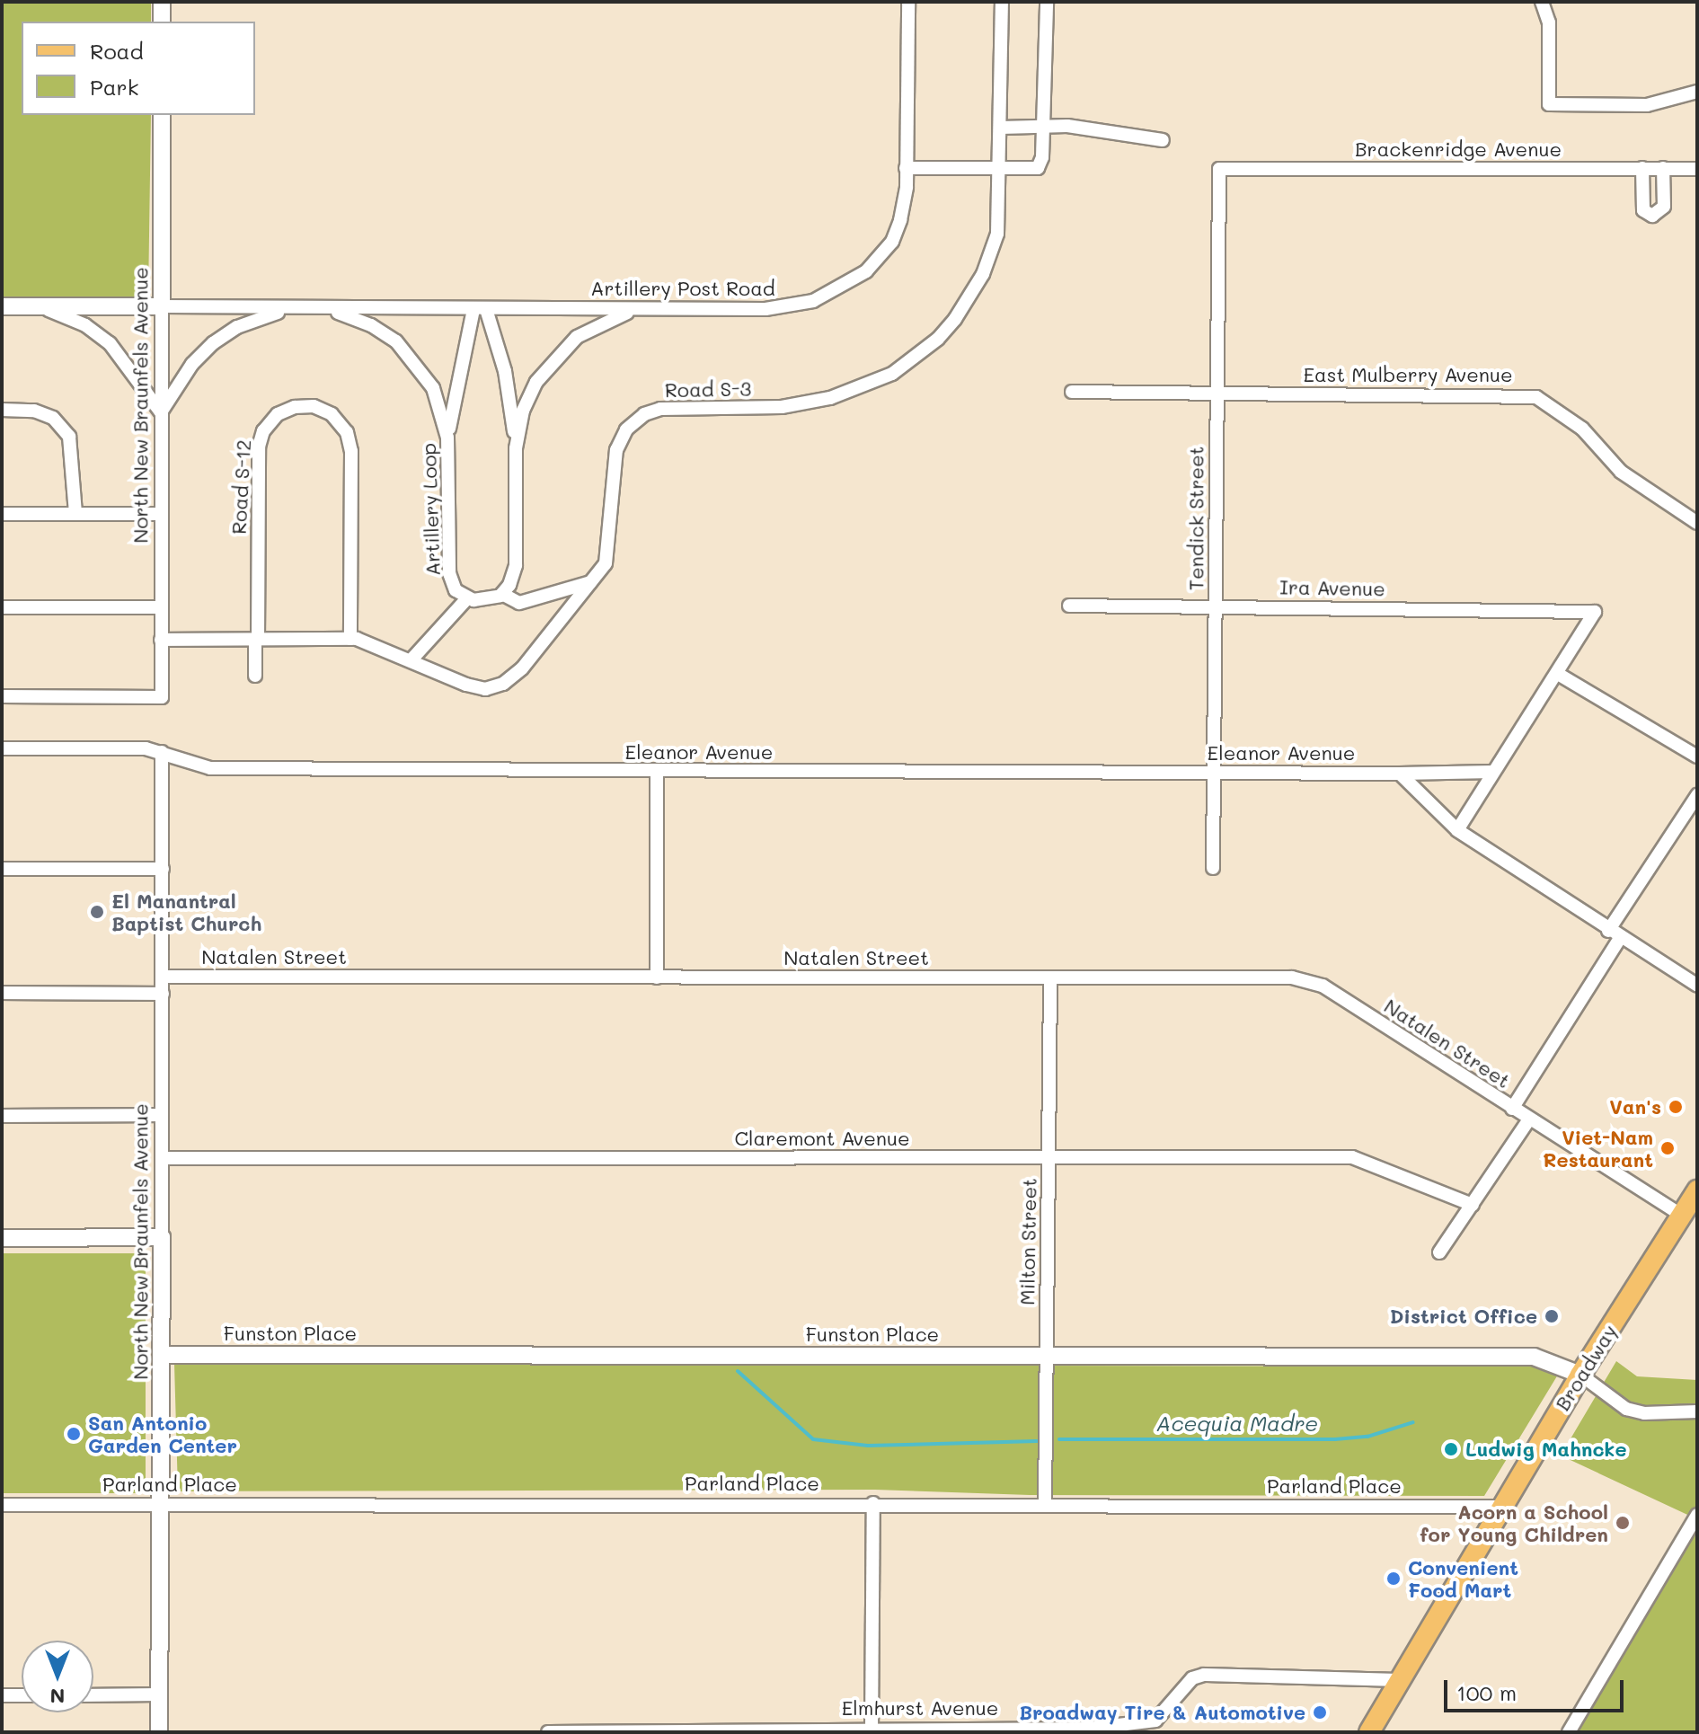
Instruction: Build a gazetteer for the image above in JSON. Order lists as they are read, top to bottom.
{
  "streets": {
    "main road": ["Broadway"],
    "street": [
      "Brackenridge Avenue",
      "Artillery Post Road",
      "East Mulberry Avenue",
      "Road S-3",
      "North New Braunfels Avenue",
      "Road S-12",
      "Artillery Loop",
      "Tendick Street",
      "Ira Avenue",
      "Eleanor Avenue",
      "Natalen Street",
      "Claremont Avenue",
      "Milton Street",
      "Funston Place",
      "Parland Place",
      "Elmhurst Avenue"
    ]
  },
  "crossings": [
    ["Brackenridge Avenue", "Tendick Street"],
    ["Artillery Post Road", "North New Braunfels Avenue"],
    ["Artillery Post Road", "Artillery Loop"],
    ["East Mulberry Avenue", "Tendick Street"],
    ["Road S-3", "North New Braunfels Avenue"],
    ["Road S-3", "Road S-12"],
    ["North New Braunfels Avenue", "Eleanor Avenue"],
    ["North New Braunfels Avenue", "Natalen Street"],
    ["North New Braunfels Avenue", "Claremont Avenue"],
    ["North New Braunfels Avenue", "Funston Place"],
    ["North New Braunfels Avenue", "Parland Place"],
    ["Tendick Street", "Ira Avenue"],
    ["Tendick Street", "Eleanor Avenue"],
    ["Natalen Street", "Milton Street"],
    ["Claremont Avenue", "Milton Street"],
    ["Milton Street", "Funston Place"],
    ["Milton Street", "Parland Place"],
    ["Funston Place", "Broadway"],
    ["Broadway", "Parland Place"],
    ["Broadway", "Elmhurst Avenue"]
  ],
  "water": ["Acequia Madre"],
  "places": [
    "El Manantral Baptist Church",
    "Van's",
    "Viet-Nam Restaurant",
    "District Office",
    "San Antonio Garden Center",
    "Ludwig Mahncke",
    "Acorn a School for Young Children",
    "Convenient Food Mart",
    "Broadway Tire & Automotive"
  ],
  "legend": ["Road", "Park"],
  "scale_bar": "100 m",
  "north": "bottom"
}
